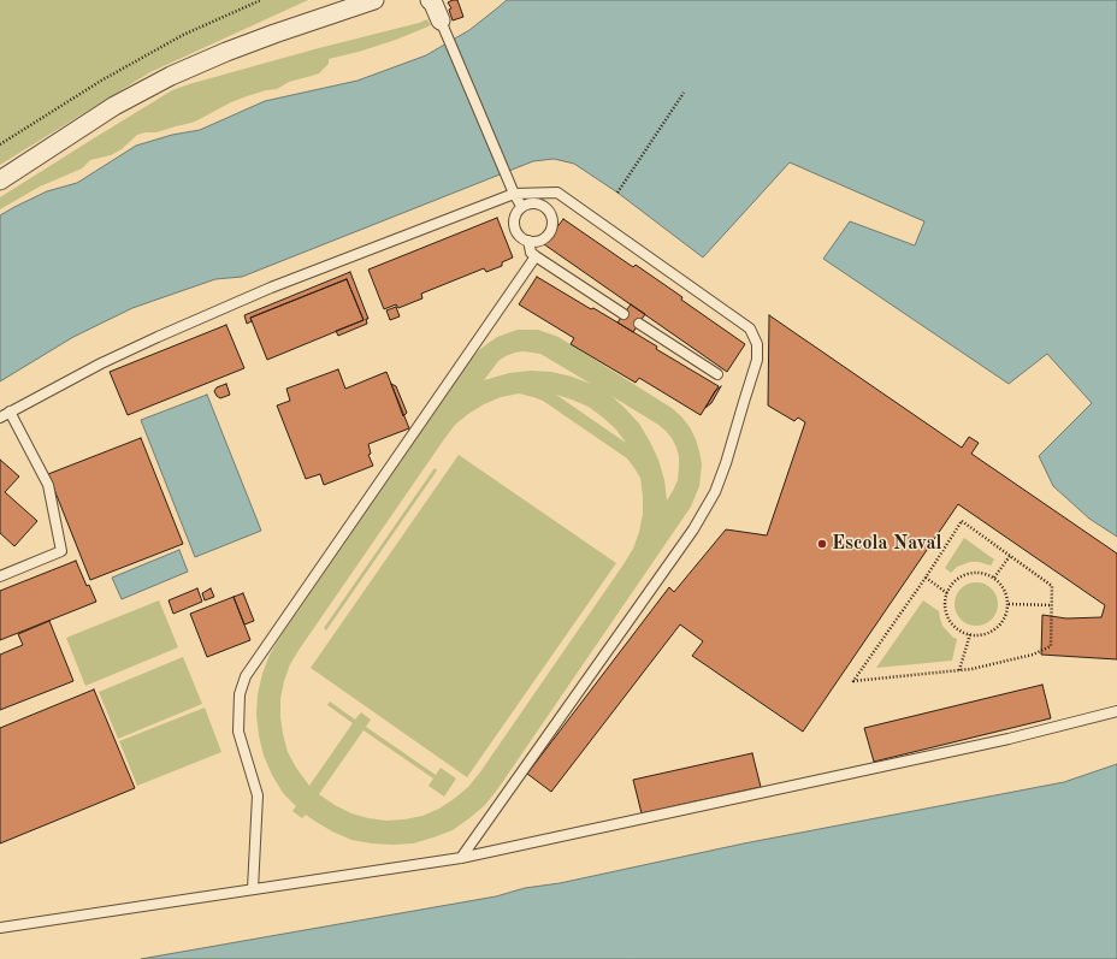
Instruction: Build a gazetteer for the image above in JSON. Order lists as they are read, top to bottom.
{
  "places": ["Escola Naval"]
}
